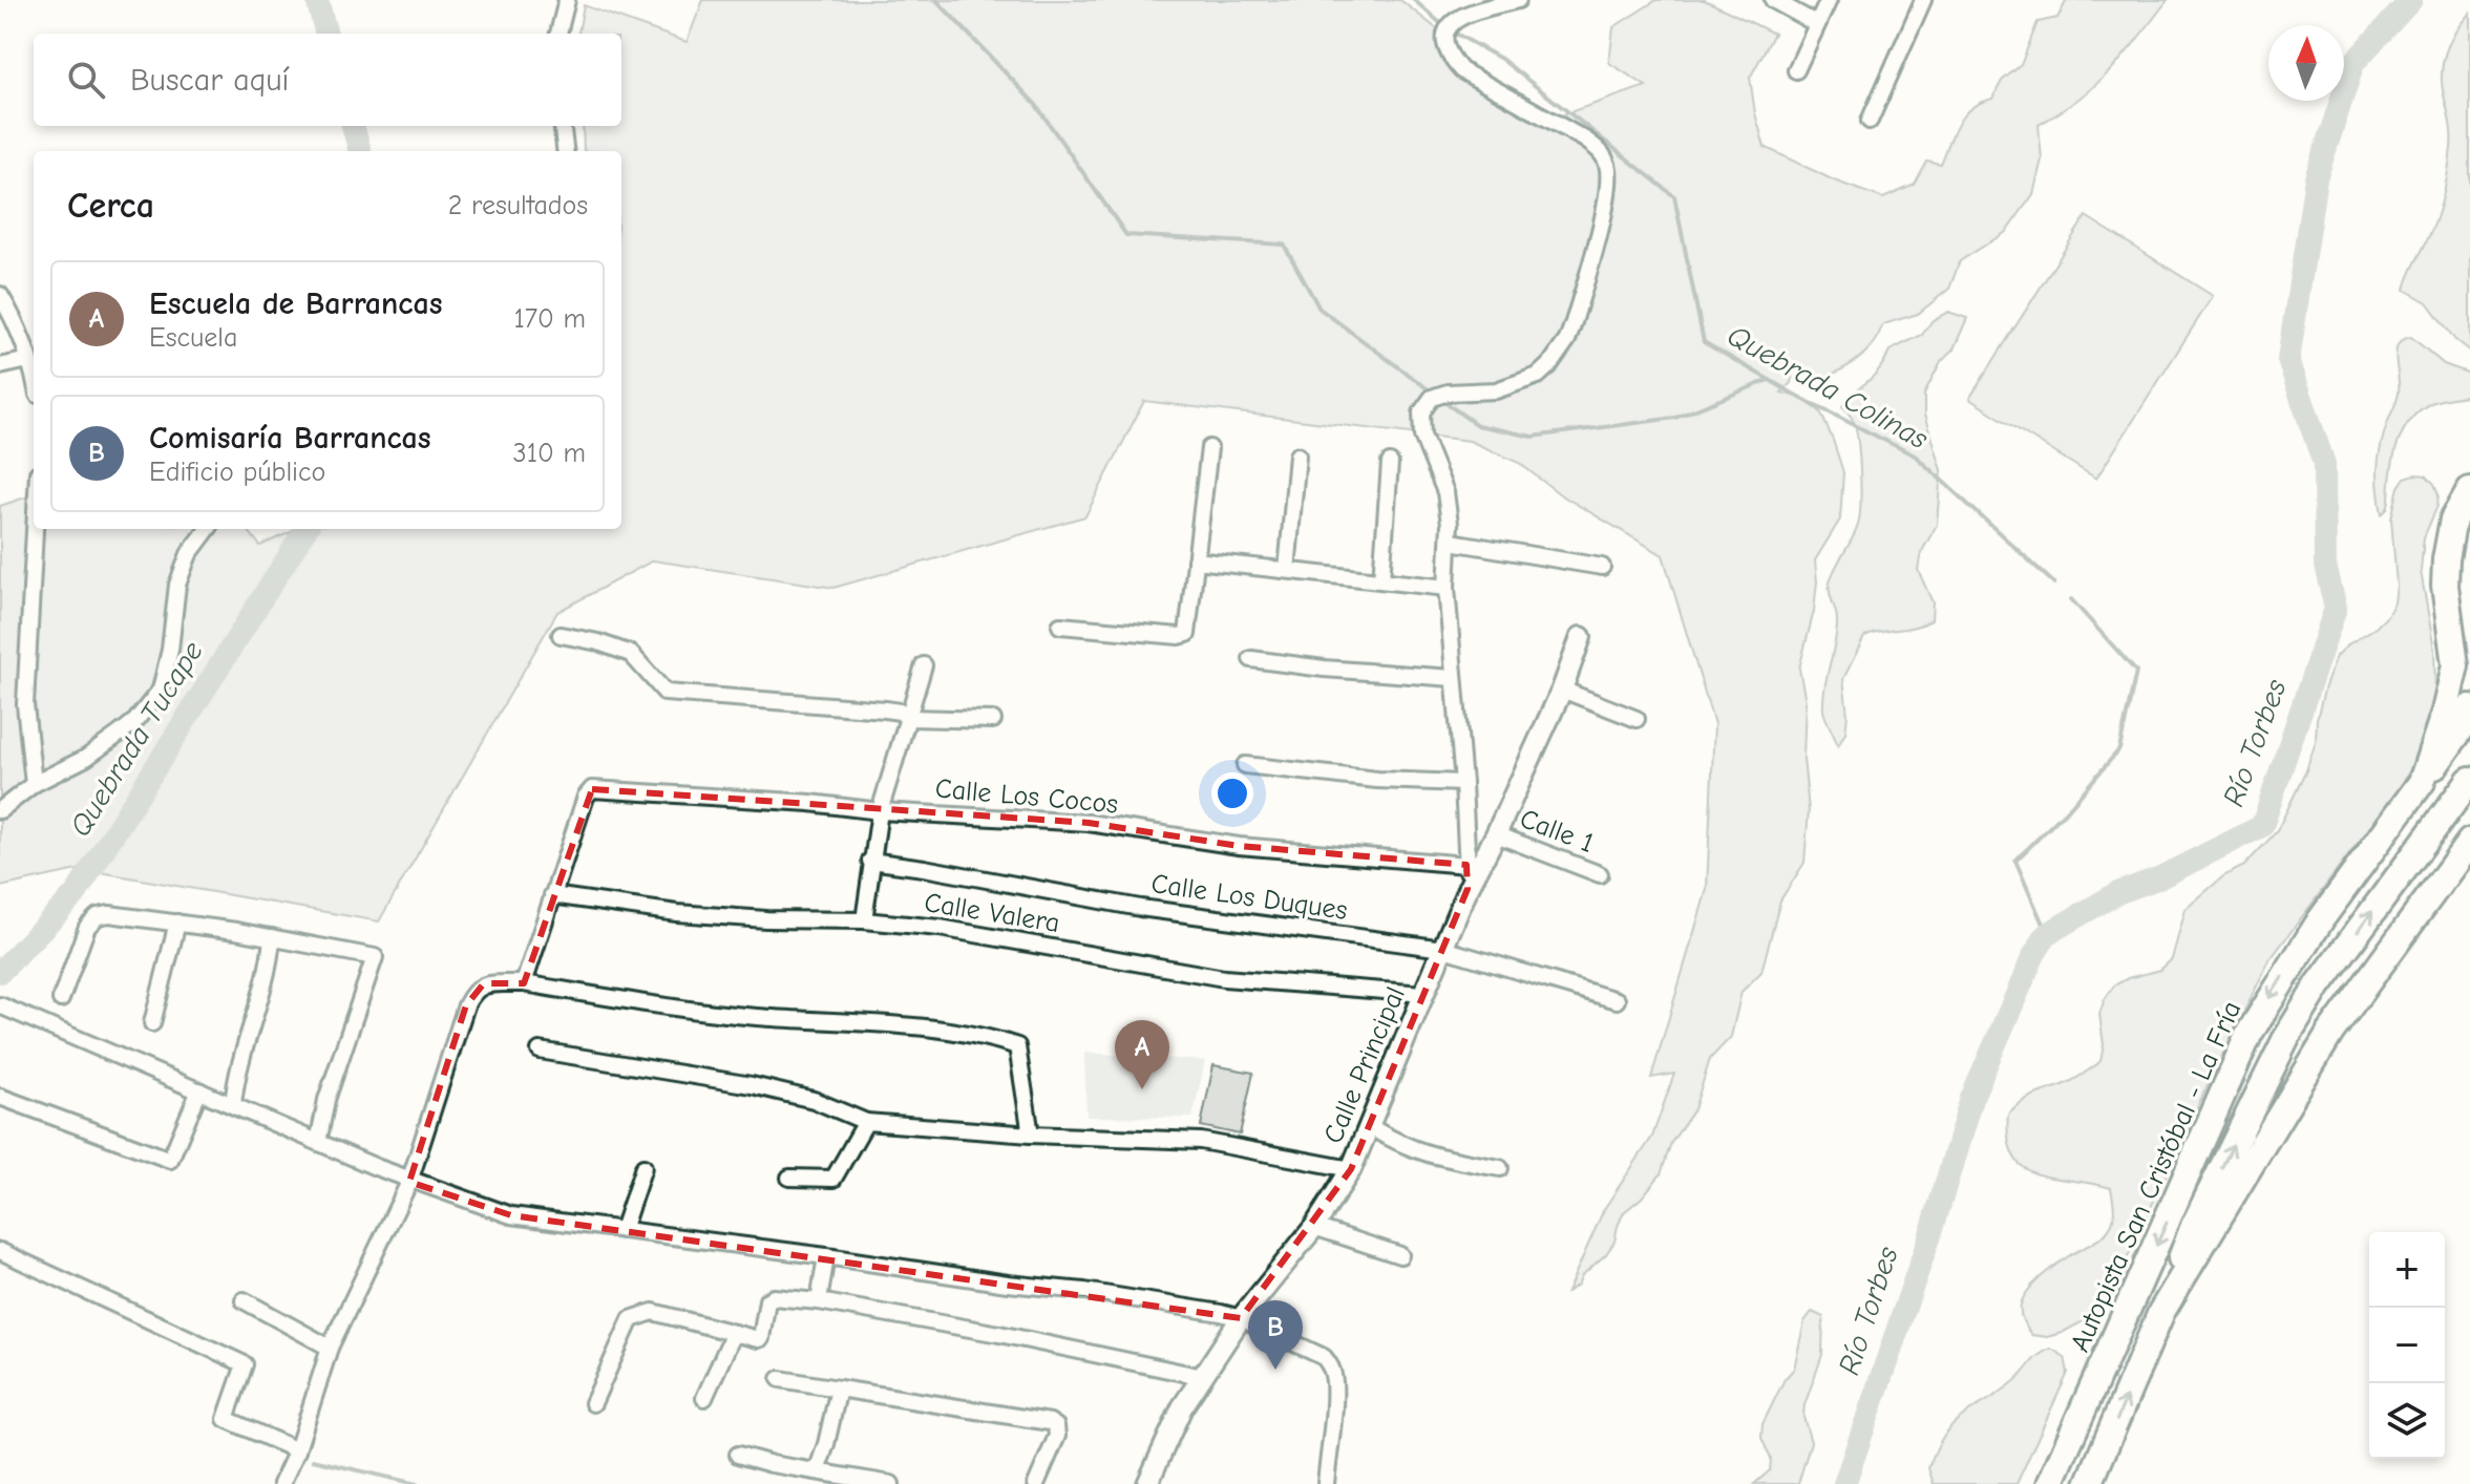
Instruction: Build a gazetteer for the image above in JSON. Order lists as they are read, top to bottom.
{
  "streets": {
    "highway": ["Autopista San Cristóbal - La Fría"],
    "street": [
      "Calle Los Cocos",
      "Calle 1",
      "Calle Los Duques",
      "Calle Valera",
      "Calle Principal"
    ]
  },
  "crossings": [
    ["Calle Los Cocos", "Calle Valera"],
    ["Calle 1", "Calle Principal"],
    ["Calle Los Duques", "Calle Principal"],
    ["Calle Valera", "Calle Principal"]
  ],
  "water": ["Quebrada Colinas", "Quebrada Tucape", "Río Torbes"],
  "north": "top",
  "page": {
    "search": "Buscar aquí",
    "heading": ["Cerca", "2 resultados"],
    "list": [
      {
        "mark": "A",
        "name": "Escuela de Barrancas",
        "note": "Escuela",
        "value": "170 m"
      },
      {
        "mark": "B",
        "name": "Comisaría Barrancas",
        "note": "Edificio público",
        "value": "310 m"
      }
    ],
    "pins": ["A", "B"],
    "map_buttons": ["+", "−"]
  }
}
